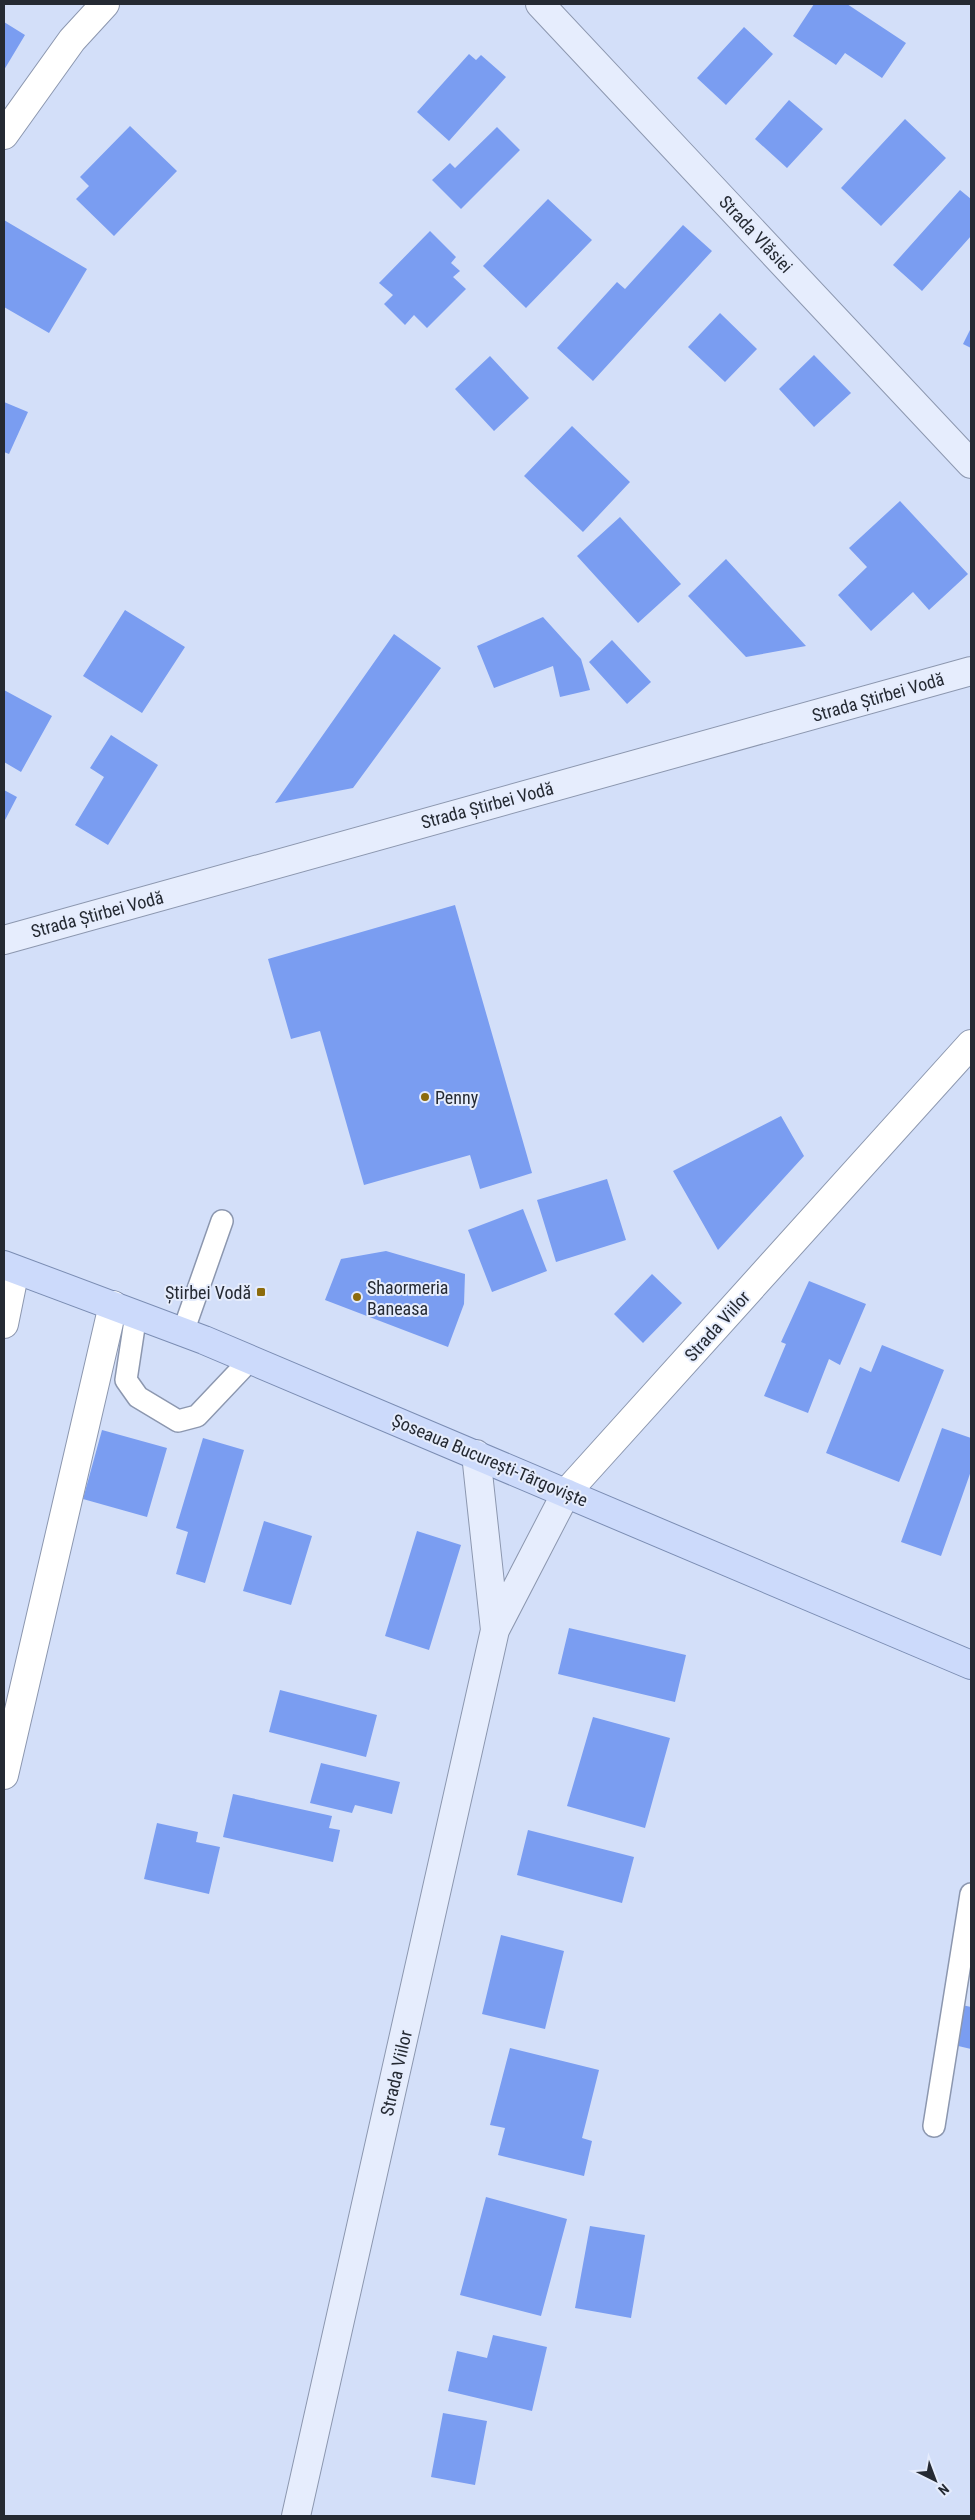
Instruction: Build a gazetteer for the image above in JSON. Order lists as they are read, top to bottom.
{
  "streets": {
    "main road": [
      "Strada Vlăsiei",
      "Strada Știrbei Vodă",
      "Strada Viilor",
      "Șoseaua București-Târgoviște"
    ]
  },
  "crossings": [
    ["Strada Viilor", "Șoseaua București-Târgoviște"]
  ],
  "places": {
    "other": ["Penny", "Shaormeria Baneasa"],
    "transit": ["Știrbei Vodă"]
  },
  "north": "bottom right"
}
